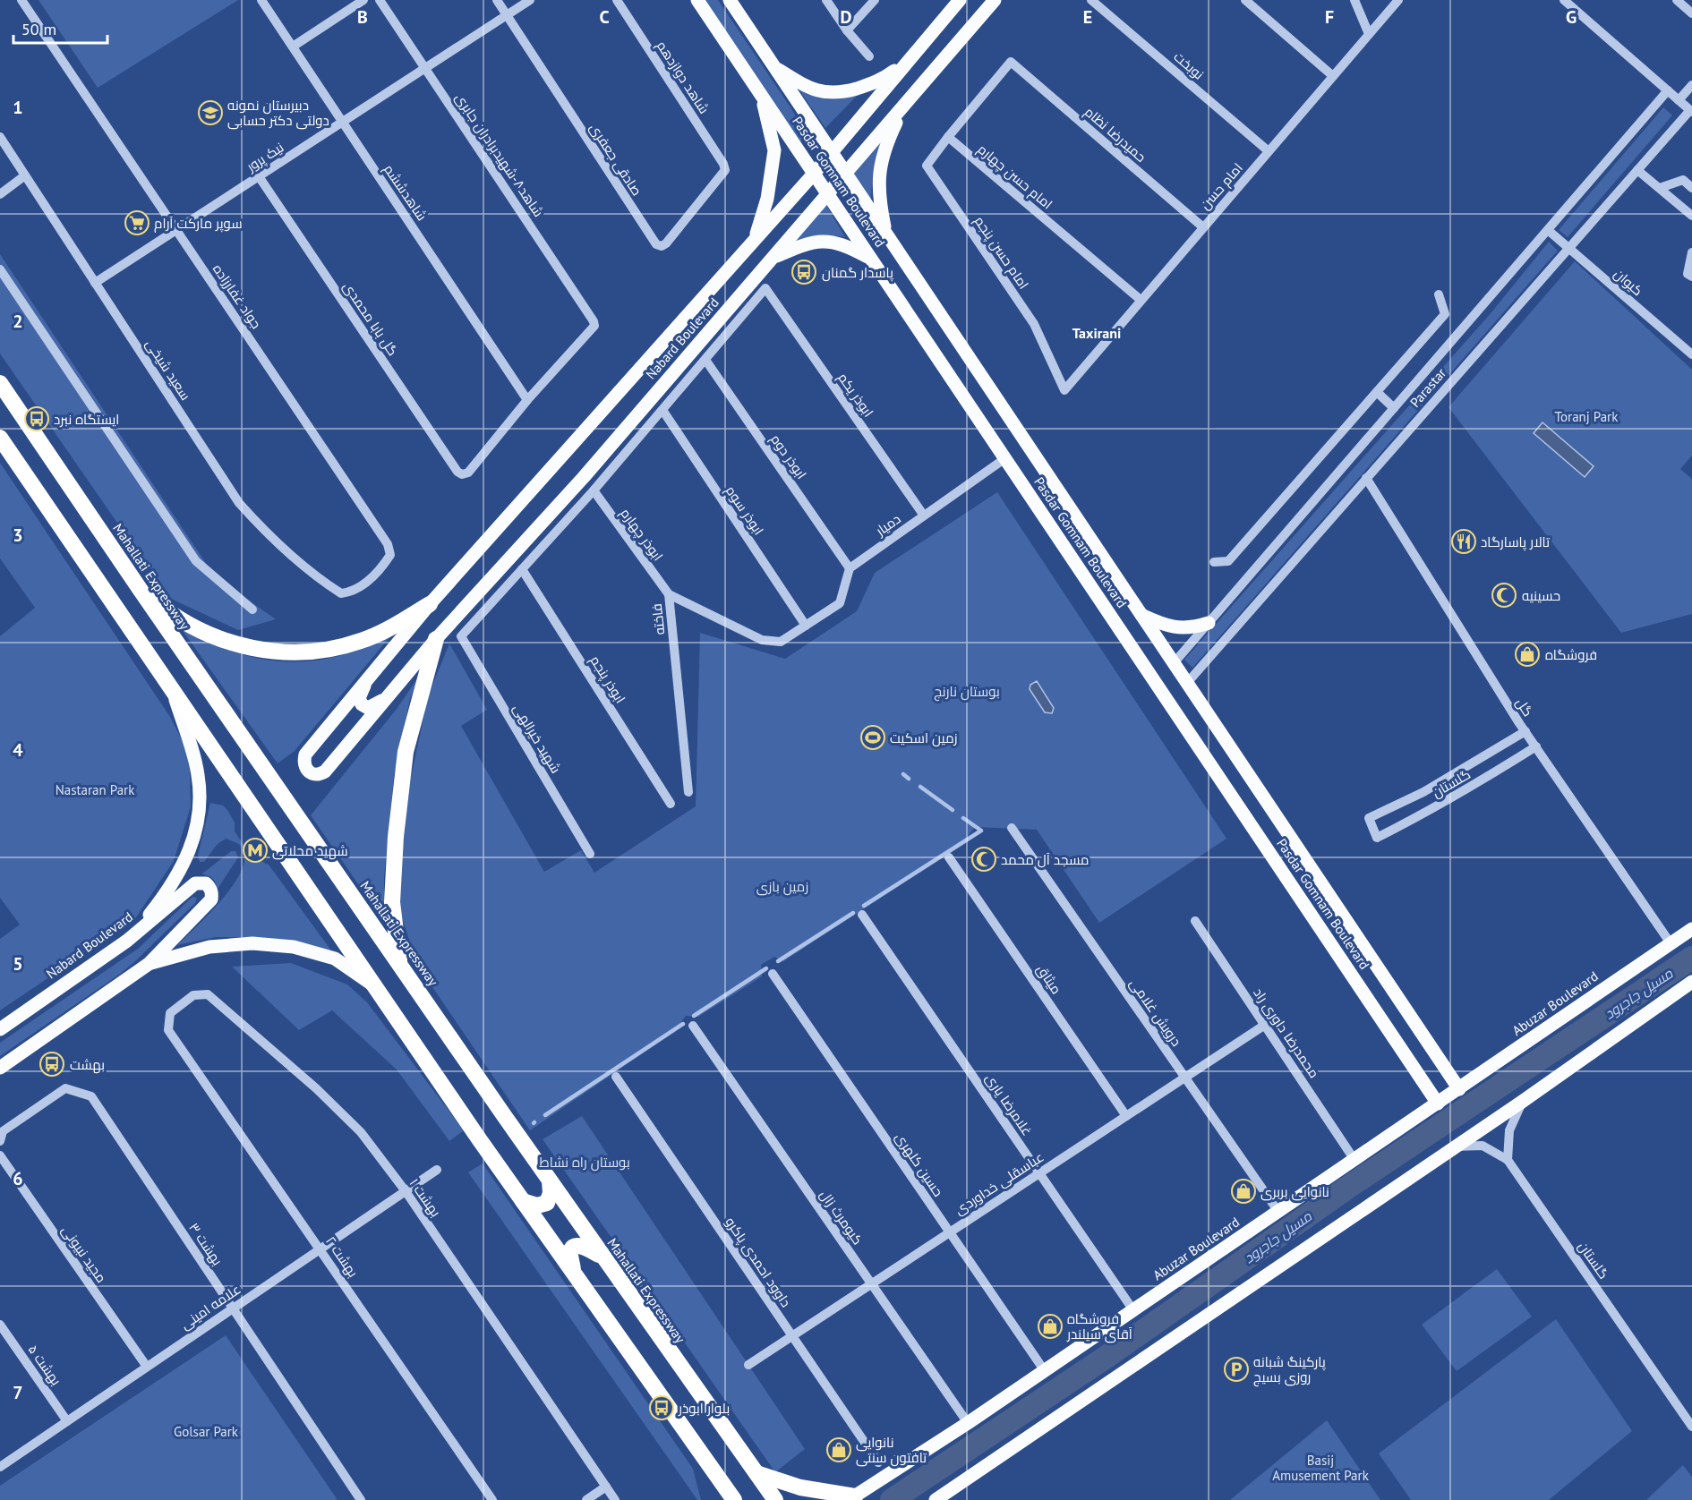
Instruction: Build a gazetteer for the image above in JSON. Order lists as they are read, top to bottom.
{
  "streets": {
    "highway": ["Mahallati Expressway"],
    "main road": ["Pasdar Gomnam Boulevard", "Nabard Boulevard", "Abuzar Boulevard"],
    "street": [
      "نوبخت",
      "شاهد دوازدهم",
      "حمیدرضا نظام",
      "شاهد۸-شهیدبرادران جابری",
      "نیک پرور",
      "صادقی جعفری",
      "امام حسن چهارم",
      "امام حسن",
      "شاهدششم",
      "امام حسن پنجم",
      "کیوان",
      "جواد غفارزاده",
      "گل بابا محمدی",
      "سعید شیخی",
      "Parastar",
      "ابوذر یکم",
      "ابوذر دوم",
      "ابوذر سوم",
      "دمیار",
      "ابوذر چهارم",
      "فاخته",
      "ابوذر پنجم",
      "گل",
      "شهید خیرالهی",
      "گلستان",
      "میثاق",
      "درویش غلامی",
      "محمدرضا داوری راد",
      "غلامرضا یاری",
      "حسین کلهری",
      "عباسقلی خداوردی",
      "بهشت ۱",
      "کیومرث زال",
      "بهشت ۳",
      "مجید نبیونی",
      "بهشت ۲",
      "داوود احمدی پاکرو",
      "علامه امینی",
      "بهشت ۵"
    ]
  },
  "crossings": [
    ["نوبخت", "امام حسن"],
    ["شاهد دوازدهم", "صادقی جعفری"],
    ["حمیدرضا نظام", "امام حسن چهارم"],
    ["حمیدرضا نظام", "امام حسن"],
    ["حمیدرضا نظام", "امام حسن پنجم"],
    ["شاهد۸-شهیدبرادران جابری", "نیک پرور"],
    ["شاهد۸-شهیدبرادران جابری", "شاهدششم"],
    ["شاهد۸-شهیدبرادران جابری", "گل بابا محمدی"],
    ["نیک پرور", "صادقی جعفری"],
    ["نیک پرور", "شاهدششم"],
    ["نیک پرور", "جواد غفارزاده"],
    ["نیک پرور", "گل بابا محمدی"],
    ["نیک پرور", "سعید شیخی"],
    ["امام حسن چهارم", "امام حسن"],
    ["امام حسن چهارم", "امام حسن پنجم"],
    ["Pasdar Gomnam Boulevard", "Nabard Boulevard"],
    ["Pasdar Gomnam Boulevard", "Parastar"],
    ["Pasdar Gomnam Boulevard", "دمیار"],
    ["Pasdar Gomnam Boulevard", "Abuzar Boulevard"],
    ["امام حسن", "امام حسن پنجم"],
    ["شاهدششم", "گل بابا محمدی"],
    ["کیوان", "Parastar"],
    ["جواد غفارزاده", "سعید شیخی"],
    ["Parastar", "گل"],
    ["ابوذر یکم", "ابوذر دوم"],
    ["ابوذر یکم", "دمیار"],
    ["ابوذر دوم", "دمیار"],
    ["ابوذر سوم", "فاخته"],
    ["ابوذر چهارم", "فاخته"],
    ["ابوذر پنجم", "شهید خیرالهی"],
    ["گل", "گلستان"],
    ["گل", "Abuzar Boulevard"],
    ["میثاق", "عباسقلی خداوردی"],
    ["Abuzar Boulevard", "درویش غلامی"],
    ["Abuzar Boulevard", "محمدرضا داوری راد"],
    ["Abuzar Boulevard", "غلامرضا یاری"],
    ["Abuzar Boulevard", "حسین کلهری"],
    ["Abuzar Boulevard", "کیومرث زال"],
    ["درویش غلامی", "عباسقلی خداوردی"],
    ["محمدرضا داوری راد", "عباسقلی خداوردی"],
    ["غلامرضا یاری", "عباسقلی خداوردی"],
    ["حسین کلهری", "عباسقلی خداوردی"],
    ["عباسقلی خداوردی", "کیومرث زال"],
    ["عباسقلی خداوردی", "داوود احمدی پاکرو"],
    ["بهشت ۱", "بهشت ۲"],
    ["بهشت ۱", "علامه امینی"],
    ["بهشت ۳", "علامه امینی"],
    ["مجید نبیونی", "علامه امینی"],
    ["بهشت ۲", "علامه امینی"],
    ["علامه امینی", "بهشت ۵"]
  ],
  "districts": ["Taxirani"],
  "water": ["مسیل جاجرود"],
  "parks": [
    "Toranj Park",
    "بوستان نارنج",
    "Nastaran Park",
    "زمین بازی",
    "بوستان راه نشاط",
    "Golsar Park",
    "Basij Amusement Park"
  ],
  "places": {
    "school or university": ["دبیرستان نمونه دولتی دکتر حسابی"],
    "supermarket": ["سوپر مارکت آرام"],
    "bus stop": [
      "پاسدار گمنان",
      "ایستگاه نبرد",
      "بهشت",
      "بلوار ابوذر"
    ],
    "restaurant": ["تالار پاسارگاد"],
    "mosque": ["حسینیه", "مسجد آل محمد"],
    "shop": [
      "فروشگاه",
      "نانوایی بربری",
      "فروشگاه آقای سیلندر",
      "نانوایی تافتون سنتی"
    ],
    "sports": ["زمین اسکیت"],
    "metro station": ["شهید محلاتی"],
    "parking": ["پارکینگ شبانه روزی بسیج"]
  },
  "scale_bar": "50 m",
  "grid": {
    "columns": [
      "B",
      "C",
      "D",
      "E",
      "F",
      "G"
    ],
    "rows": [
      "1",
      "2",
      "3",
      "4",
      "5",
      "6",
      "7"
    ]
  }
}
